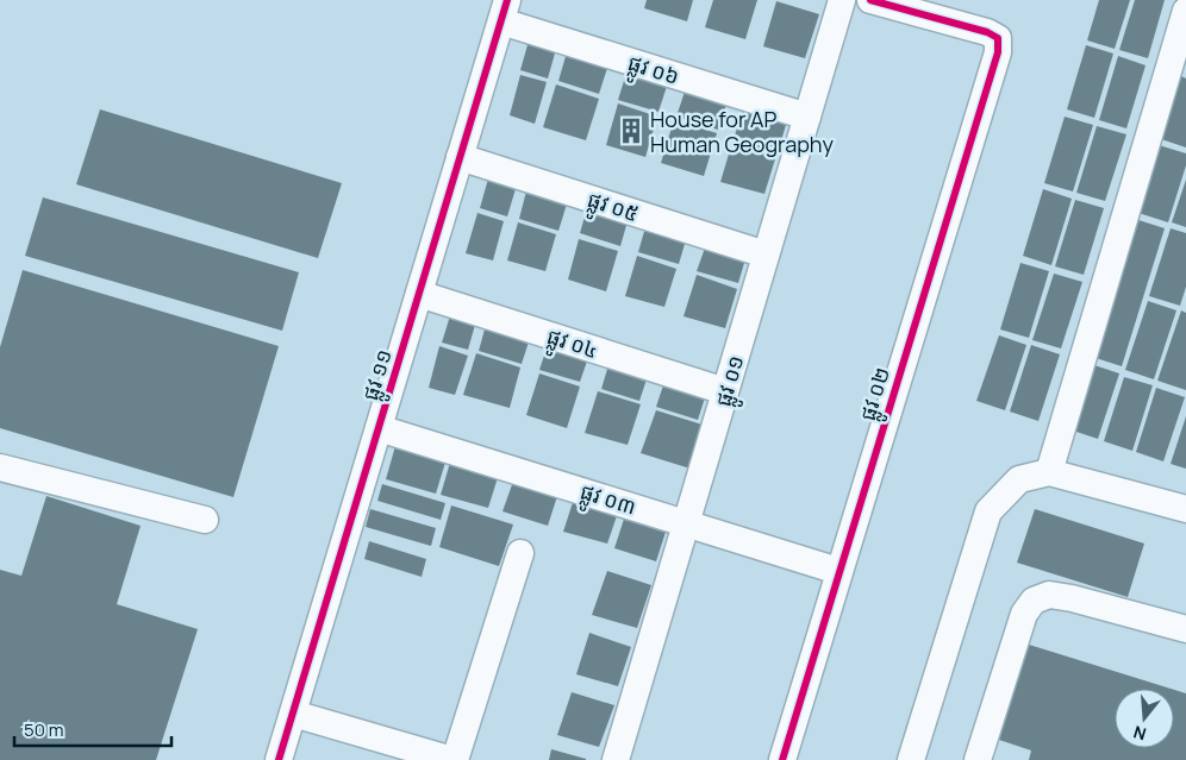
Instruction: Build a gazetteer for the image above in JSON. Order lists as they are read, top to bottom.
{
  "streets": {
    "street": [
      "ផ្លូវ ០៦",
      "ផ្លូវ ០៥",
      "ផ្លូវ ០៤",
      "ផ្លូវ ១១",
      "ផ្លូវ ០១",
      "ផ្លូវ ០២",
      "ផ្លូវ ០៣"
    ]
  },
  "crossings": [
    ["ផ្លូវ ០៦", "ផ្លូវ ១១"],
    ["ផ្លូវ ០៦", "ផ្លូវ ០១"],
    ["ផ្លូវ ០៥", "ផ្លូវ ១១"],
    ["ផ្លូវ ០៥", "ផ្លូវ ០១"],
    ["ផ្លូវ ០៤", "ផ្លូវ ១១"],
    ["ផ្លូវ ០៤", "ផ្លូវ ០១"],
    ["ផ្លូវ ១១", "ផ្លូវ ០៣"],
    ["ផ្លូវ ០១", "ផ្លូវ ០៣"],
    ["ផ្លូវ ០២", "ផ្លូវ ០៣"]
  ],
  "places": {
    "building": ["House for AP Human Geography"]
  },
  "scale_bar": "50 m",
  "north": "bottom"
}
